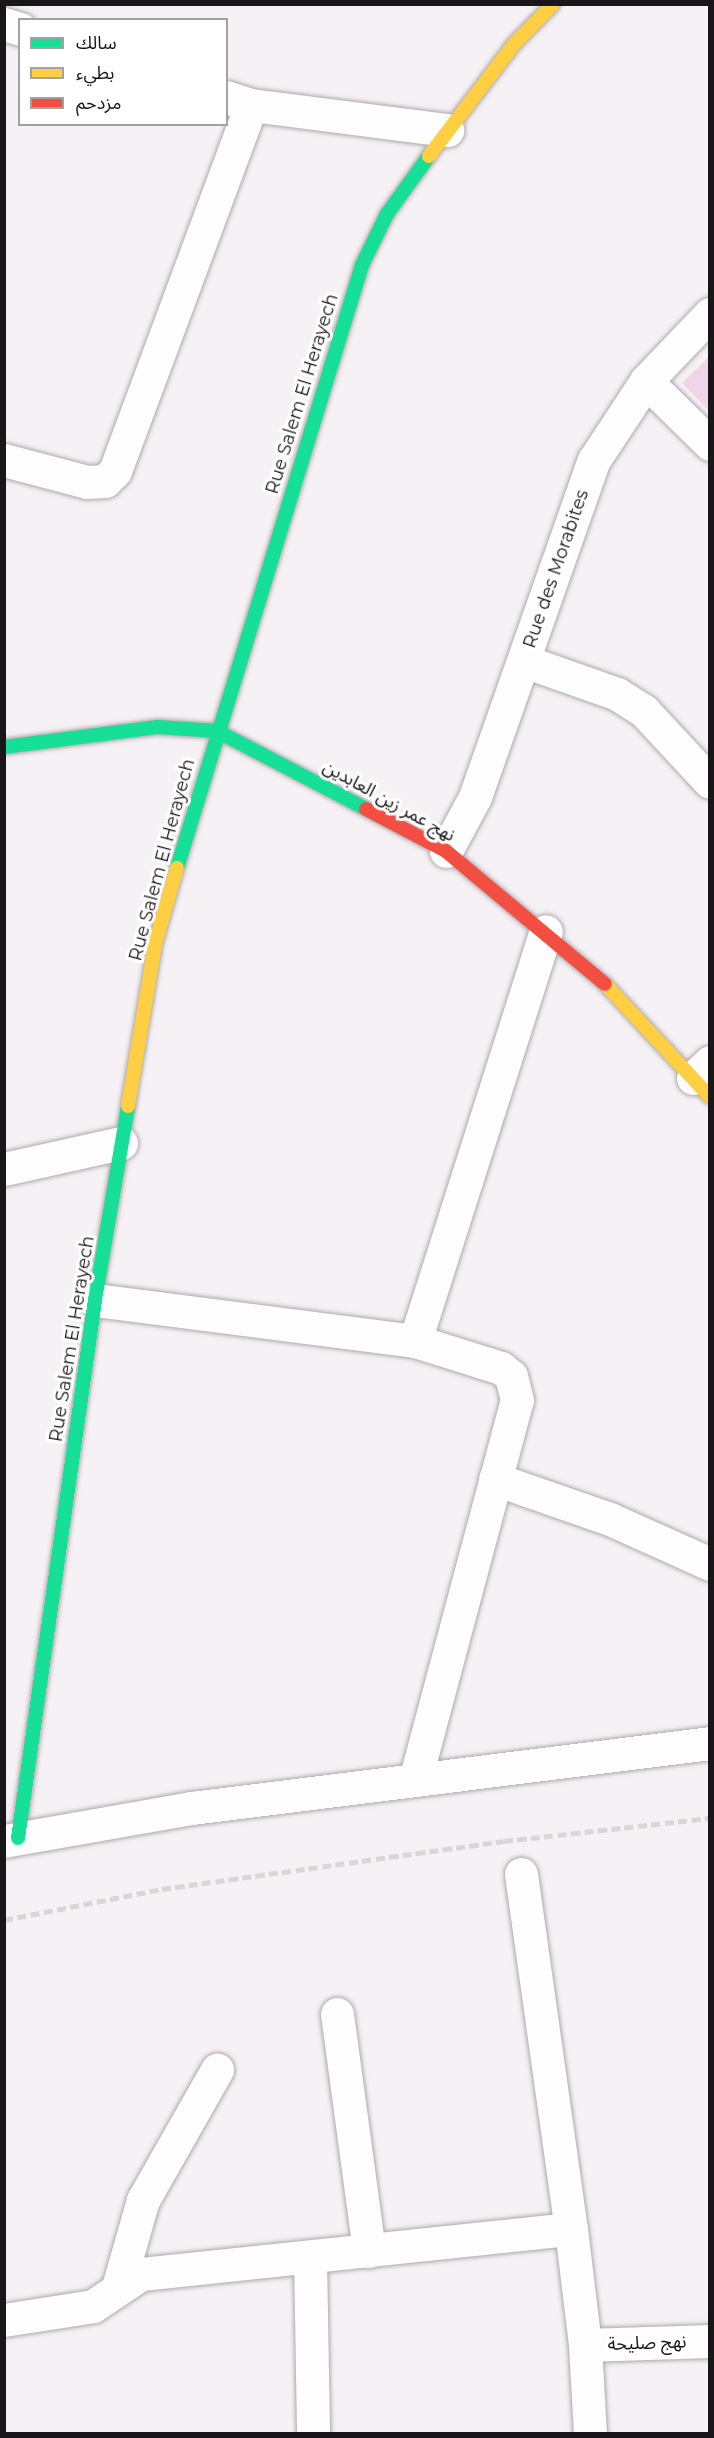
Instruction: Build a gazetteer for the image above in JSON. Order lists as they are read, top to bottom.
{
  "streets": {
    "street": [
      "Rue Salem El Herayech",
      "Rue des Morabites",
      "نهج عمر زين العابدين",
      "نهج صليحة"
    ]
  },
  "crossings": [
    ["Rue Salem El Herayech", "نهج عمر زين العابدين"],
    ["Rue des Morabites", "نهج عمر زين العابدين"]
  ],
  "legend": ["سالك", "بطيء", "مزدحم"]
}
